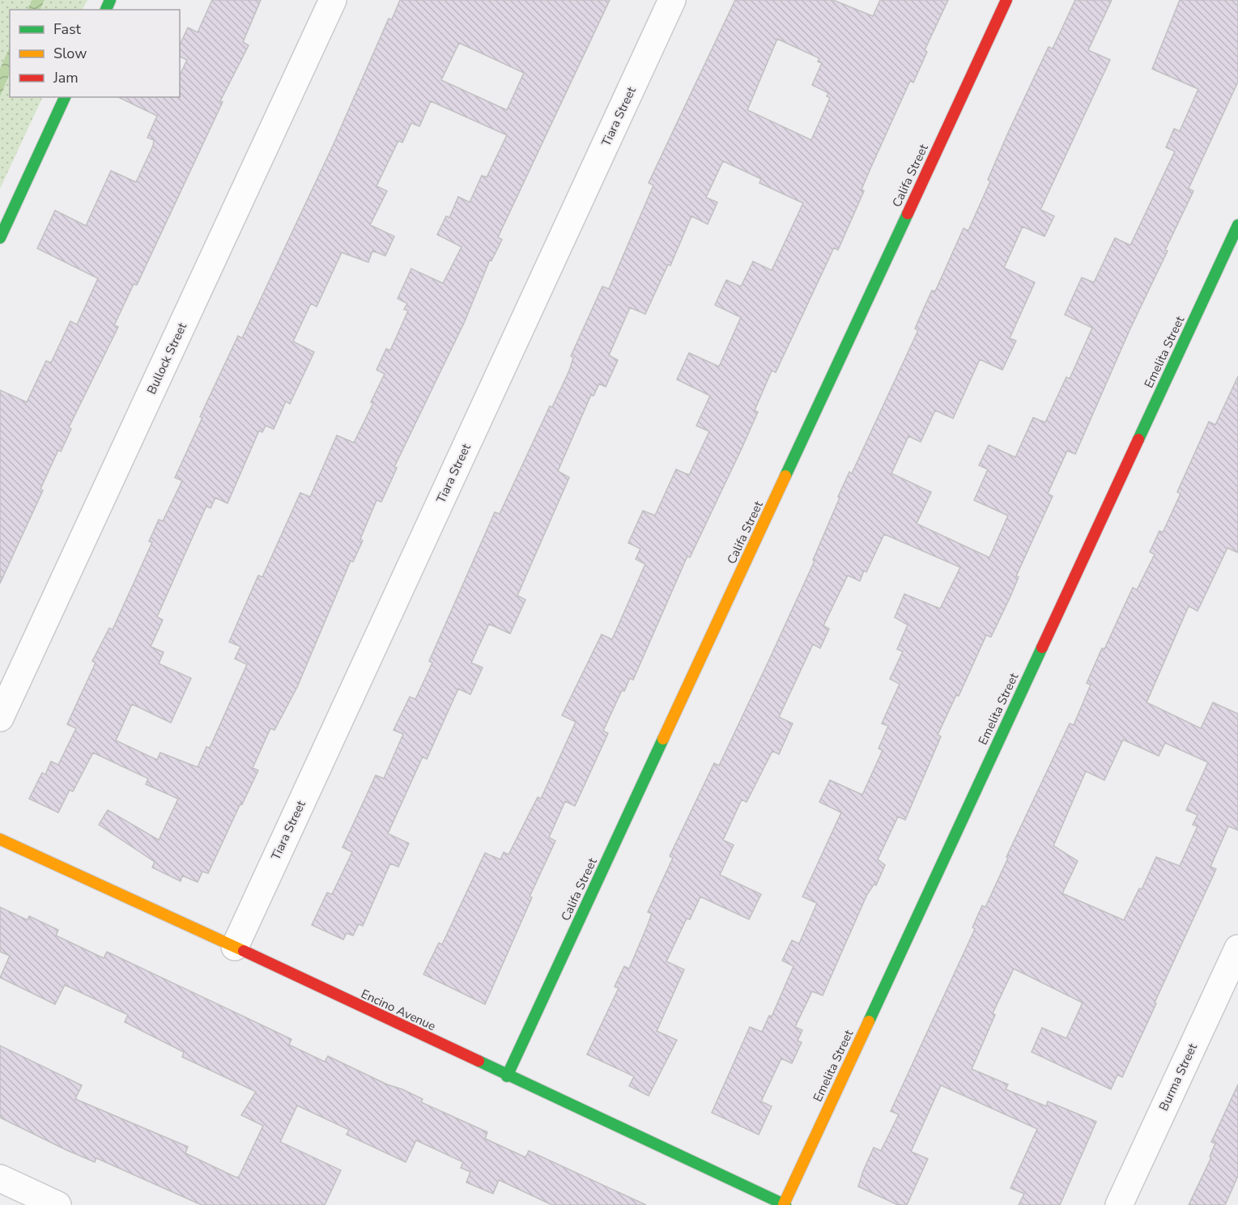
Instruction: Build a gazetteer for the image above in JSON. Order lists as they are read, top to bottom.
{
  "streets": {
    "street": [
      "Tiara Street",
      "Califa Street",
      "Emelita Street",
      "Bullock Street",
      "Encino Avenue",
      "Burma Street"
    ]
  },
  "crossings": [
    ["Tiara Street", "Encino Avenue"],
    ["Califa Street", "Encino Avenue"],
    ["Emelita Street", "Encino Avenue"]
  ],
  "legend": ["Fast", "Slow", "Jam"]
}
